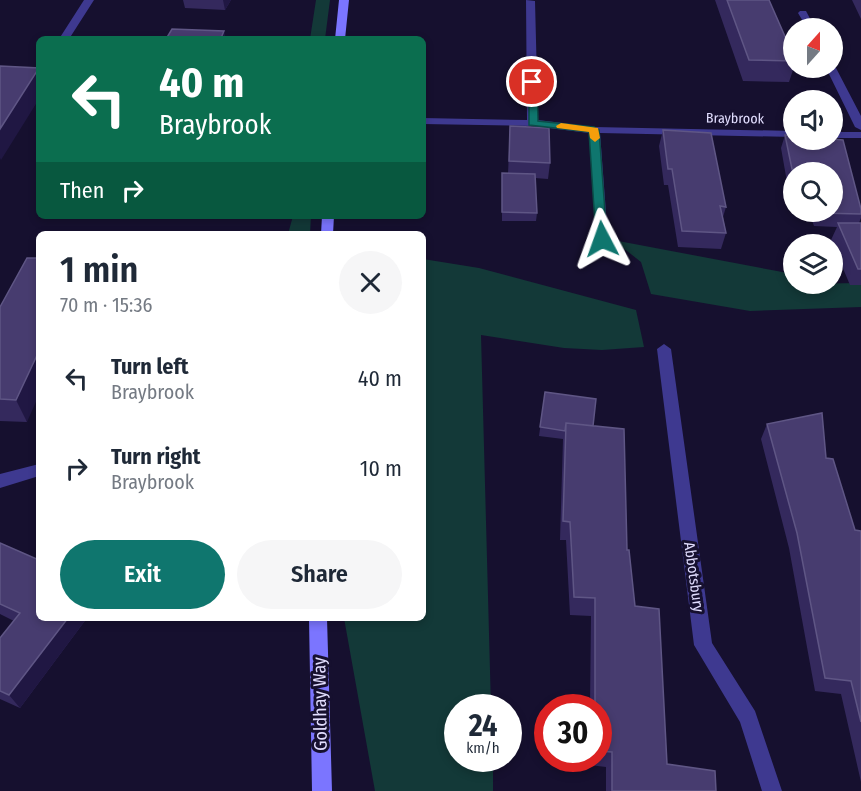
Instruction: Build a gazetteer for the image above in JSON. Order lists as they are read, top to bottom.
{
  "streets": {
    "street": ["Braybrook", "Abbotsbury", "Goldhay Way"]
  },
  "north": "top",
  "page": {
    "turn": ["40 m", "Braybrook"],
    "then": "Then",
    "heading": ["1 min", "70 m · 15:36"],
    "list": [
      {
        "name": "Turn left",
        "note": "Braybrook",
        "value": "40 m"
      },
      {
        "name": "Turn right",
        "note": "Braybrook",
        "value": "10 m"
      }
    ],
    "buttons": ["Exit", "Share"],
    "speed": "24 km/h",
    "limit": "30"
  }
}
